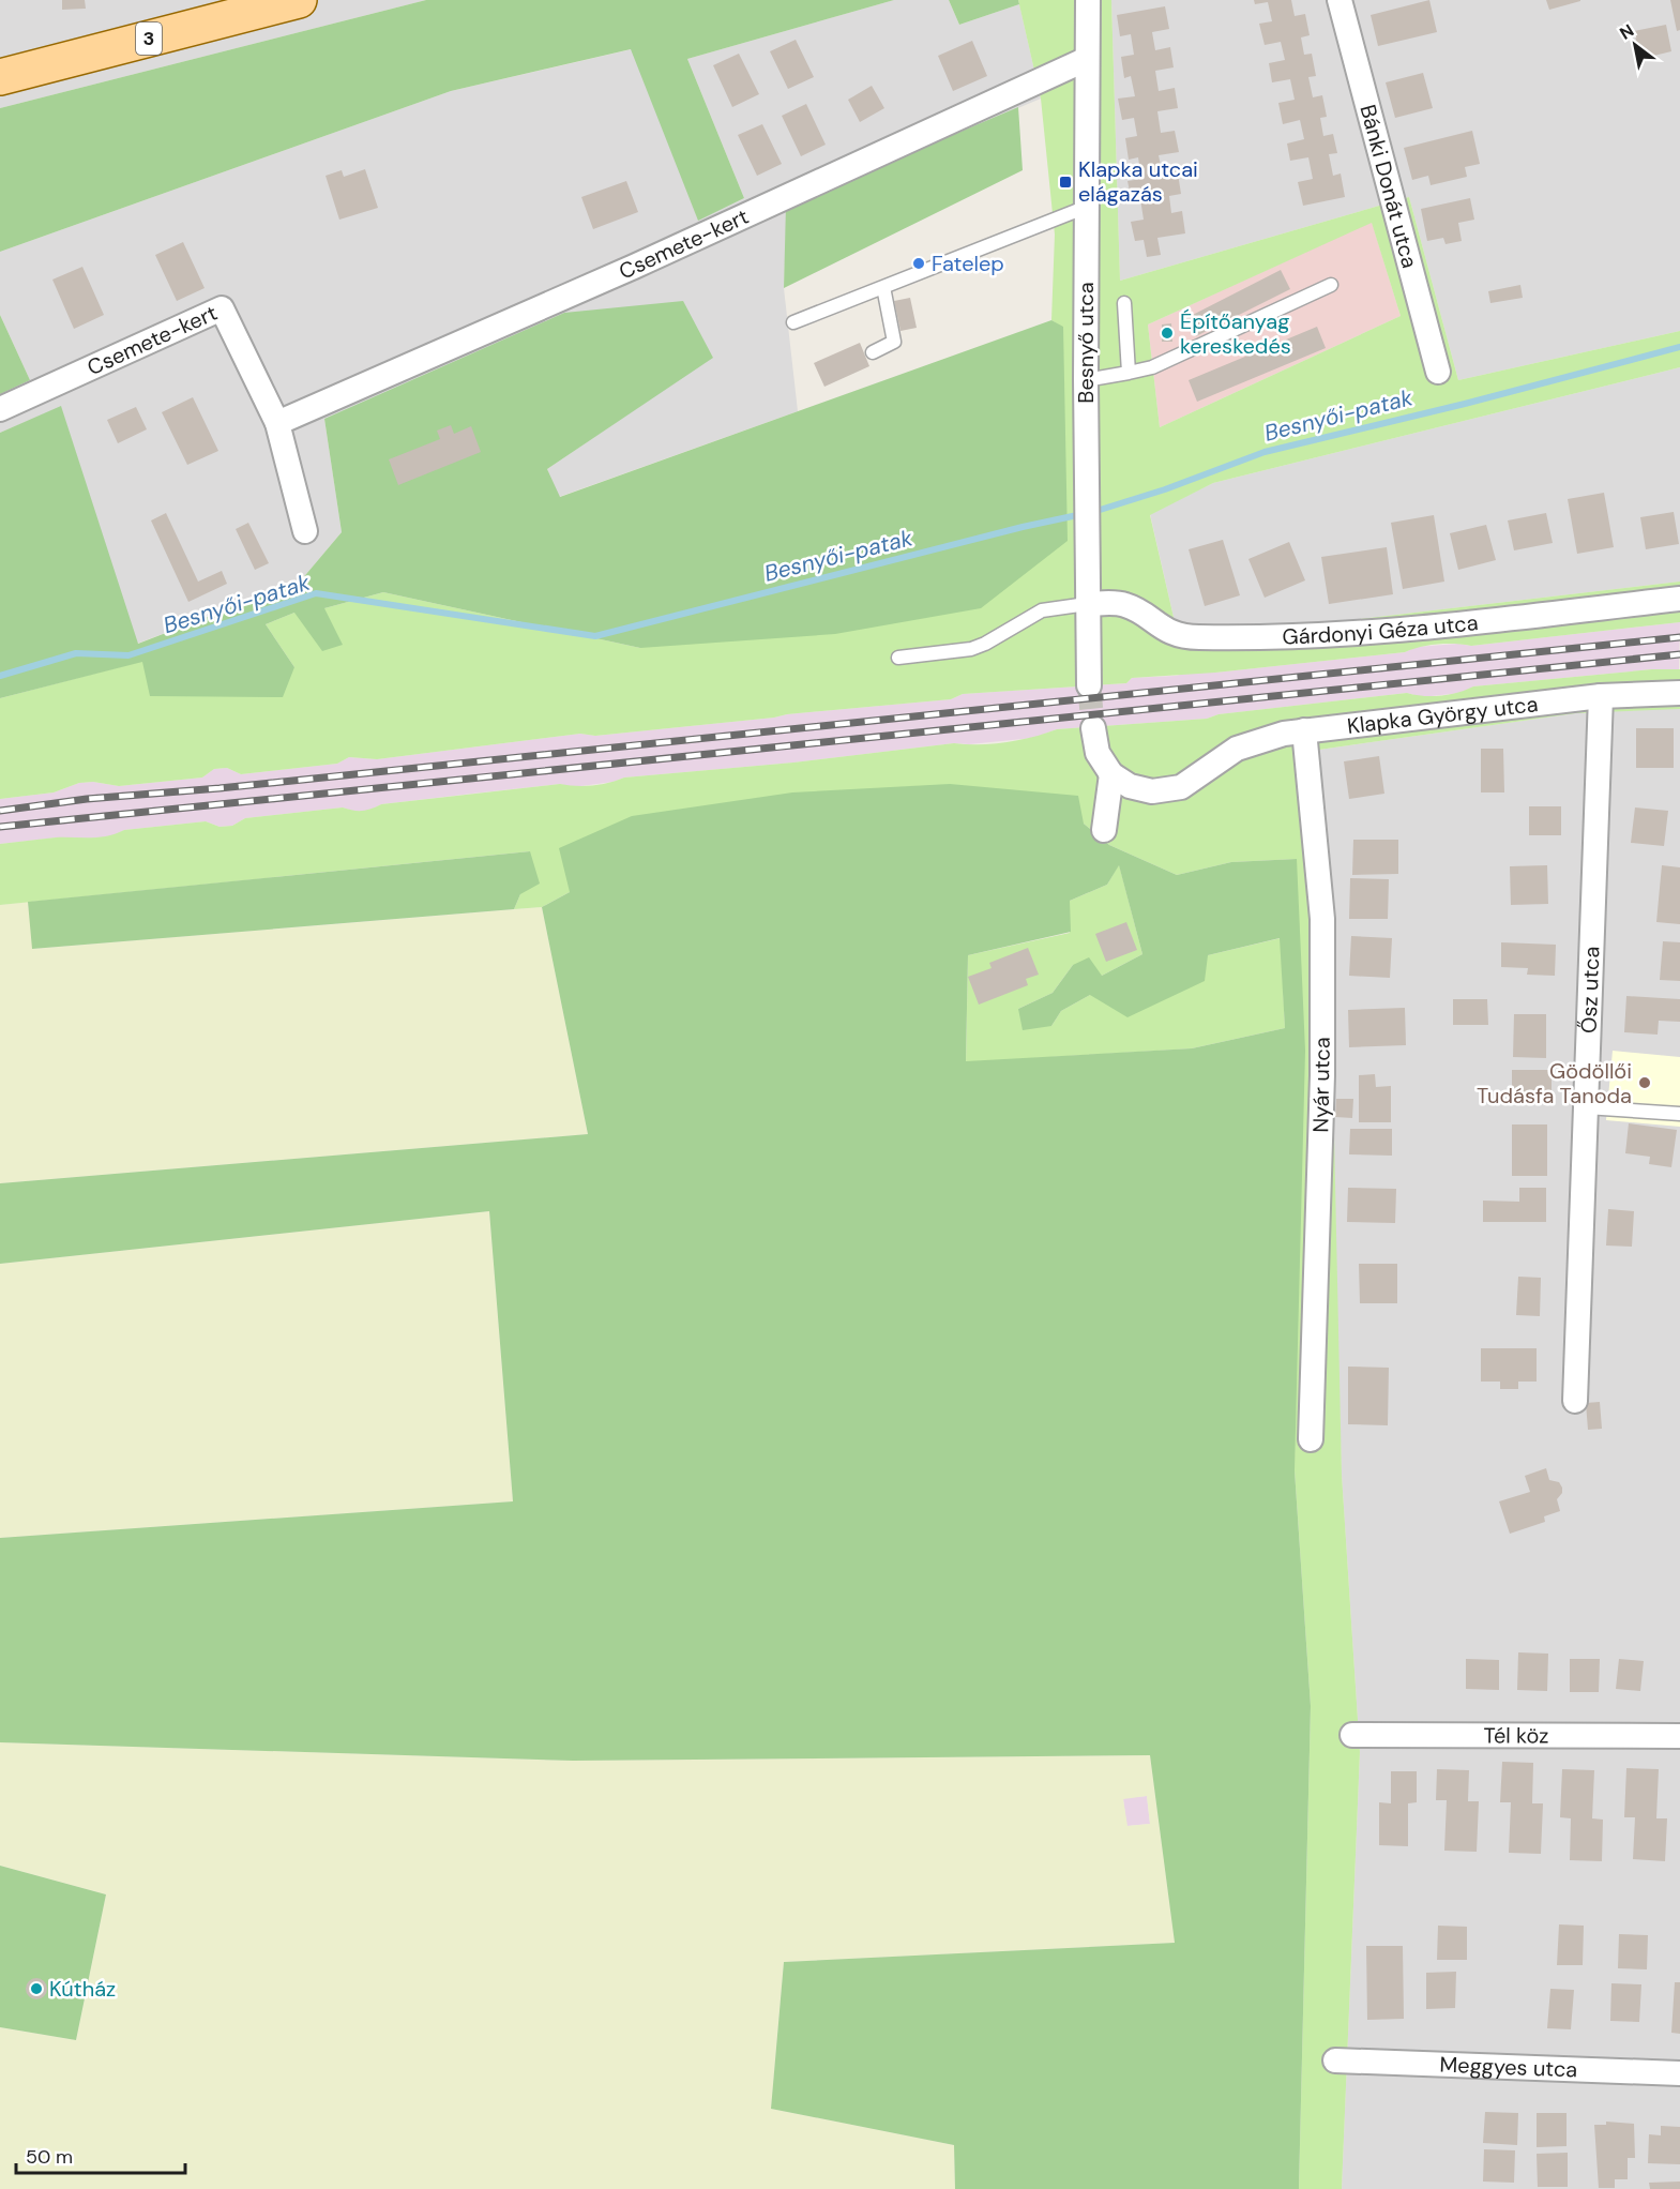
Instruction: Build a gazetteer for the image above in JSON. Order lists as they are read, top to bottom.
{
  "streets": {
    "main road": ["3"],
    "street": [
      "Bánki Donát utca",
      "Csemete-kert",
      "Besnyő utca",
      "Gárdonyi Géza utca",
      "Klapka György utca",
      "Ősz utca",
      "Nyár utca",
      "Tél köz",
      "Meggyes utca"
    ]
  },
  "crossings": [
    ["Csemete-kert", "Besnyő utca"],
    ["Besnyő utca", "Gárdonyi Géza utca"],
    ["Klapka György utca", "Ősz utca"],
    ["Klapka György utca", "Nyár utca"]
  ],
  "water": ["Besnyői-patak"],
  "places": {
    "transit": ["Klapka utcai elágazás"],
    "other": [
      "Fatelep",
      "Építőanyag kereskedés",
      "Gödöllői Tudásfa Tanoda",
      "Kútház"
    ]
  },
  "scale_bar": "50 m",
  "north": "top left"
}
